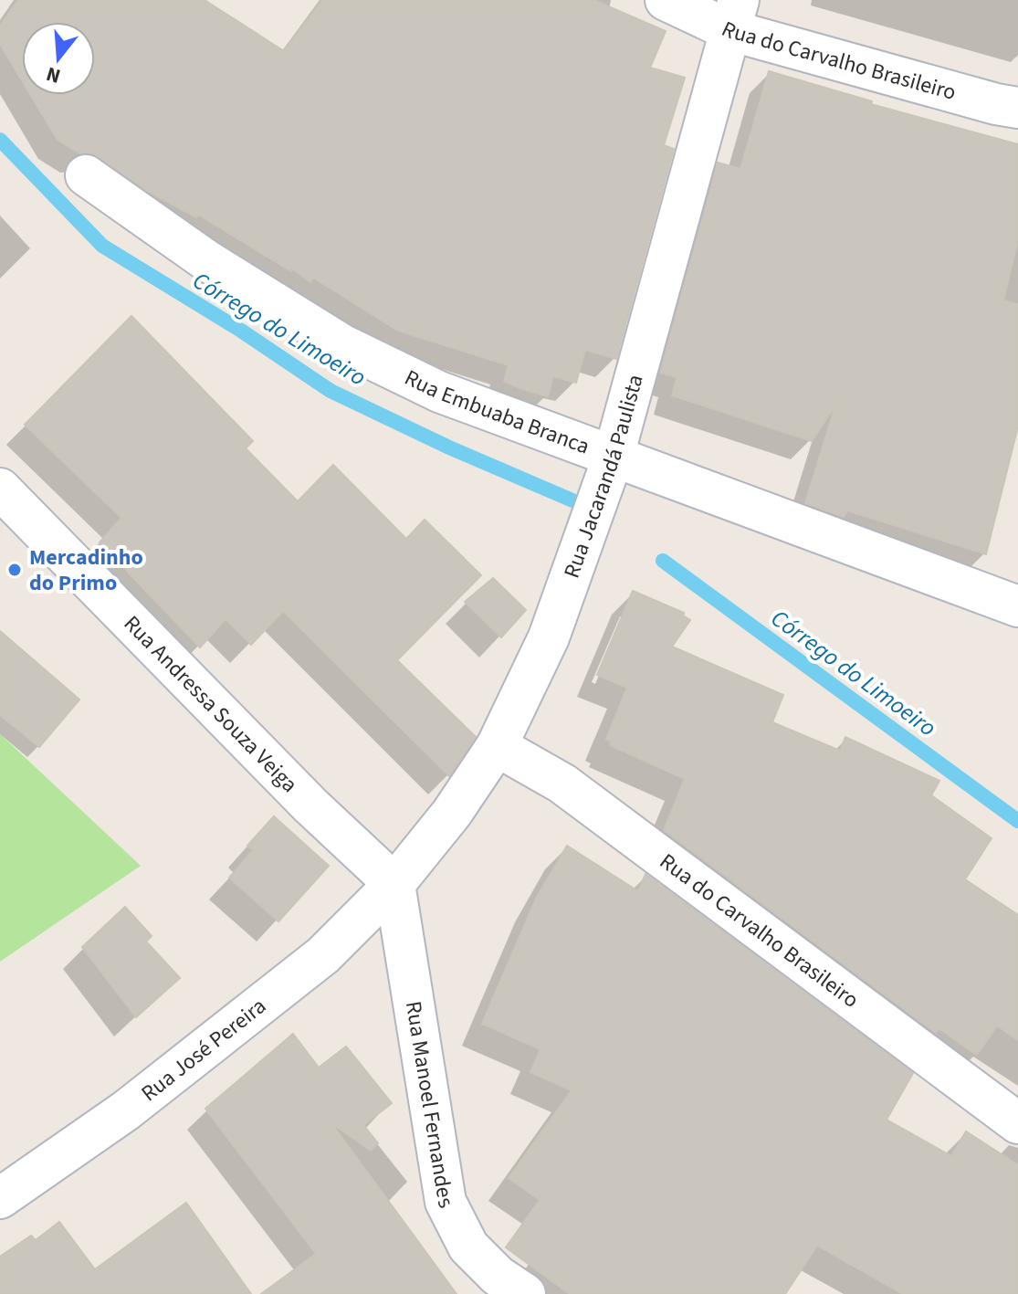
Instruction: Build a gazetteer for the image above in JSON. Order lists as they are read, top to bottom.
{
  "streets": {
    "street": [
      "Rua do Carvalho Brasileiro",
      "Rua Embuaba Branca",
      "Rua Jacarandá Paulista",
      "Rua Andressa Souza Veiga",
      "Rua José Pereira",
      "Rua Manoel Fernandes"
    ]
  },
  "crossings": [
    ["Rua do Carvalho Brasileiro", "Rua Jacarandá Paulista"],
    ["Rua Embuaba Branca", "Rua Jacarandá Paulista"],
    ["Rua Jacarandá Paulista", "Rua Andressa Souza Veiga"],
    ["Rua Jacarandá Paulista", "Rua José Pereira"],
    ["Rua Jacarandá Paulista", "Rua Manoel Fernandes"],
    ["Rua Andressa Souza Veiga", "Rua José Pereira"],
    ["Rua Andressa Souza Veiga", "Rua Manoel Fernandes"],
    ["Rua José Pereira", "Rua Manoel Fernandes"]
  ],
  "water": ["Córrego do Limoeiro"],
  "places": ["Mercadinho do Primo"],
  "north": "bottom"
}
